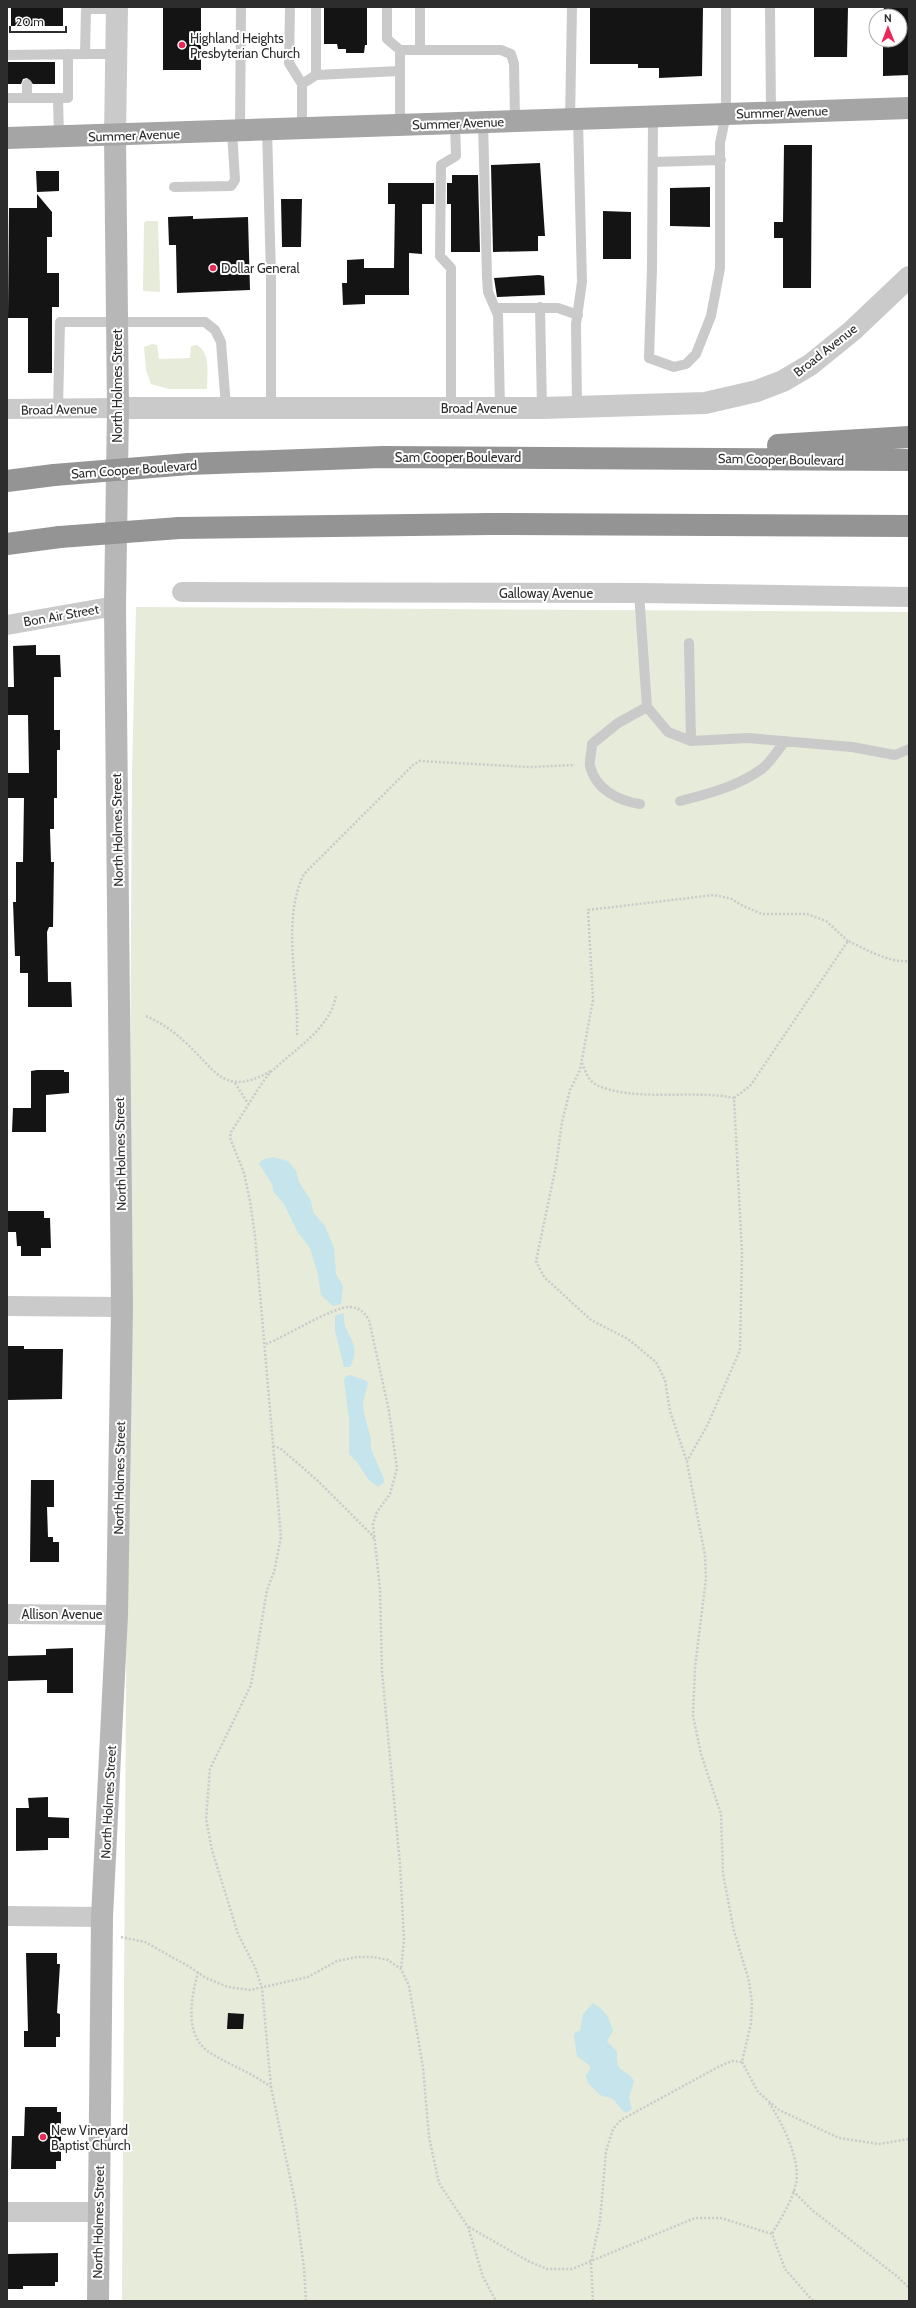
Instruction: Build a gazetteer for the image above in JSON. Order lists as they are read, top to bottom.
{
  "streets": {
    "highway": ["Sam Cooper Boulevard"],
    "main road": ["Summer Avenue", "North Holmes Street"],
    "street": [
      "Broad Avenue",
      "Galloway Avenue",
      "Bon Air Street",
      "Allison Avenue"
    ]
  },
  "crossings": [
    ["Summer Avenue", "North Holmes Street"],
    ["Broad Avenue", "North Holmes Street"],
    ["North Holmes Street", "Bon Air Street"],
    ["North Holmes Street", "Allison Avenue"]
  ],
  "places": ["Highland Heights Presbyterian Church", "Dollar General", "New Vineyard Baptist Church"],
  "scale_bar": "20 m",
  "north": "top"
}
